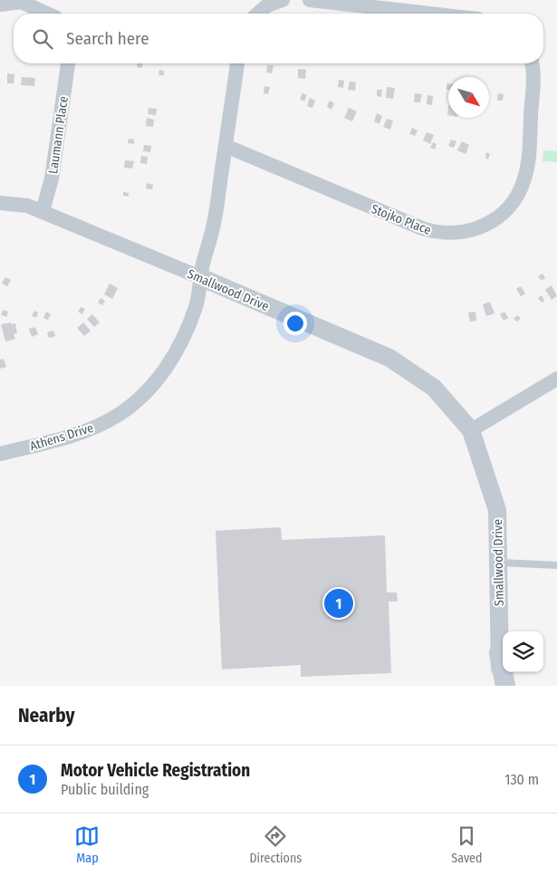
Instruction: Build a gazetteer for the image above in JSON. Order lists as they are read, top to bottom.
{
  "streets": {
    "street": [
      "Laumann Place",
      "Stojko Place",
      "Smallwood Drive",
      "Athens Drive"
    ]
  },
  "crossings": [
    ["Laumann Place", "Smallwood Drive"],
    ["Smallwood Drive", "Athens Drive"]
  ],
  "north": "bottom right",
  "page": {
    "search": "Search here",
    "pins": "1",
    "heading": "Nearby",
    "list": [
      {
        "mark": "1",
        "name": "Motor Vehicle Registration",
        "note": "Public building",
        "value": "130 m"
      }
    ],
    "nav": ["Map", "Directions", "Saved"]
  }
}
